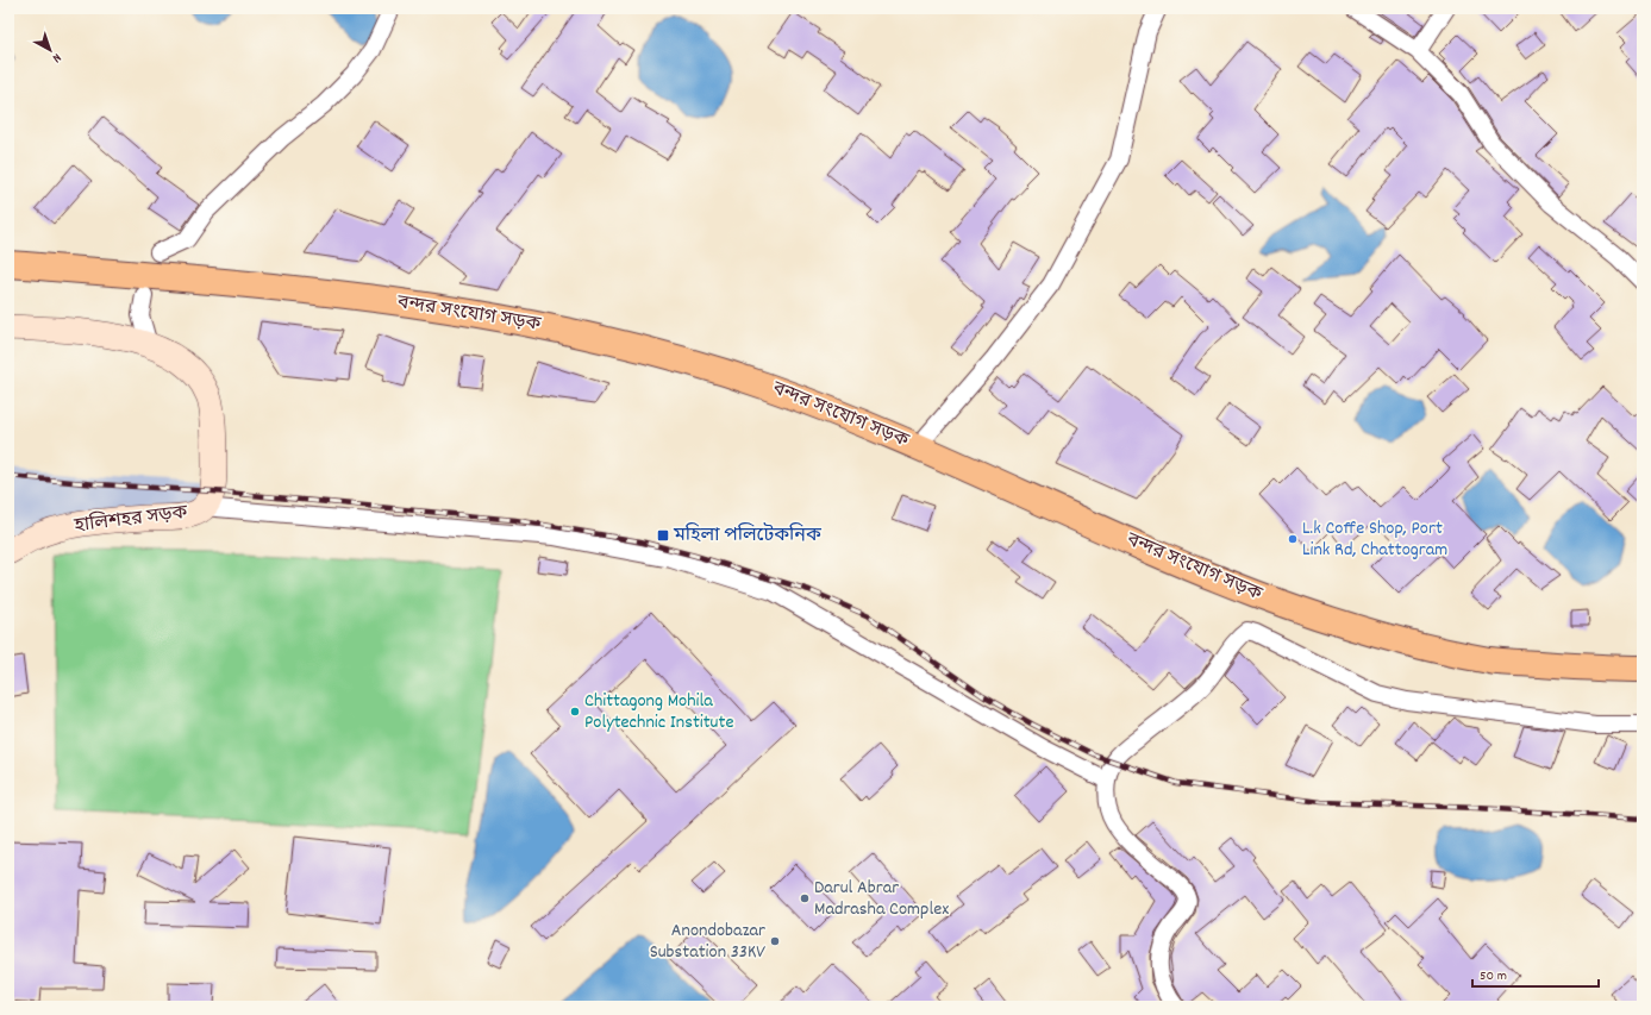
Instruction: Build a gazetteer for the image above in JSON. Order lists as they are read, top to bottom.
{
  "streets": {
    "highway": ["বন্দর সংযোগ সড়ক"],
    "street": ["হালিশহর সড়ক"]
  },
  "places": {
    "transit": ["মহিলা পলিটেকনিক"],
    "other": [
      "L.k Coffe Shop, Port Link Rd, Chattogram",
      "Chittagong Mohila Polytechnic Institute",
      "Darul Abrar Madrasha Complex",
      "Anondobazar Substation 33KV"
    ]
  },
  "scale_bar": "50 m",
  "north": "bottom right"
}
